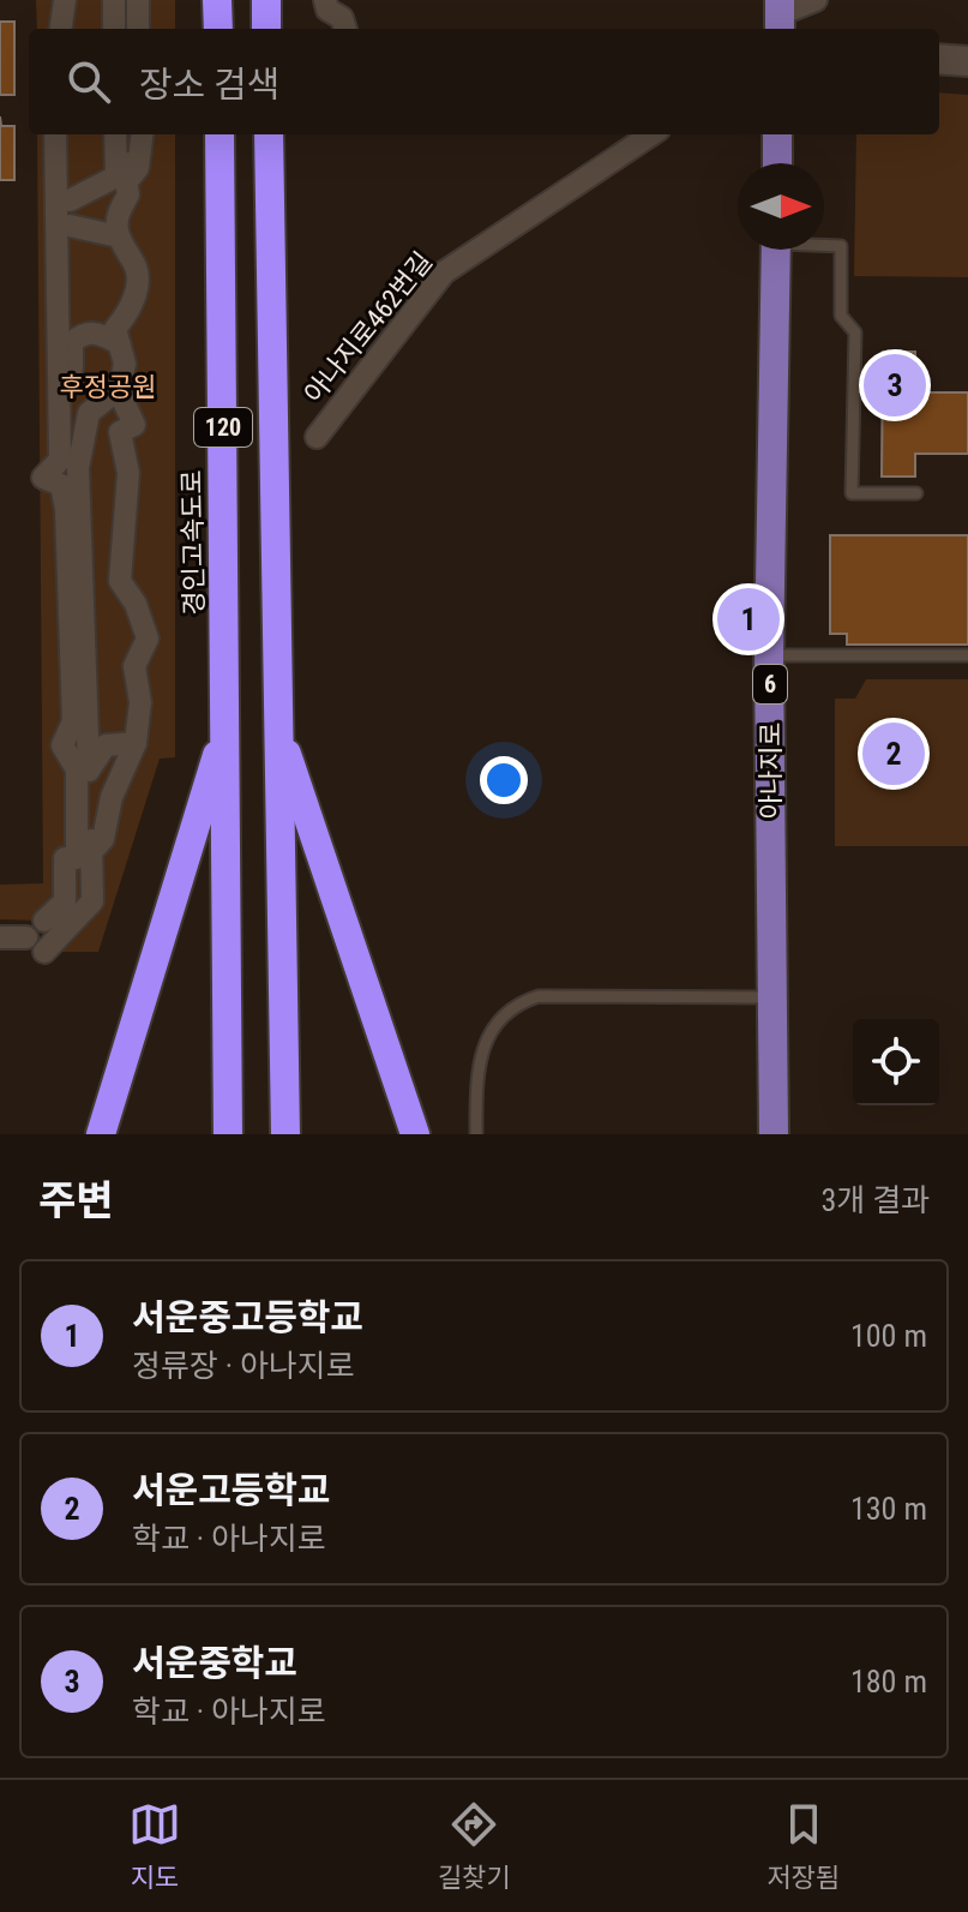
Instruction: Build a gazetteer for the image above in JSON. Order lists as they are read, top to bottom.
{
  "streets": {
    "highway": ["120", "경인고속도로"],
    "main road": ["6", "아나지로"],
    "street": ["아나지로462번길"]
  },
  "parks": ["후정공원"],
  "north": "right",
  "page": {
    "search": "장소 검색",
    "pins": ["3", "1", "2"],
    "heading": ["주변", "3개 결과"],
    "list": [
      {
        "mark": "1",
        "name": "서운중고등학교",
        "note": "정류장 · 아나지로",
        "value": "100 m"
      },
      {
        "mark": "2",
        "name": "서운고등학교",
        "note": "학교 · 아나지로",
        "value": "130 m"
      },
      {
        "mark": "3",
        "name": "서운중학교",
        "note": "학교 · 아나지로",
        "value": "180 m"
      }
    ],
    "nav": ["지도", "길찾기", "저장됨"]
  }
}
